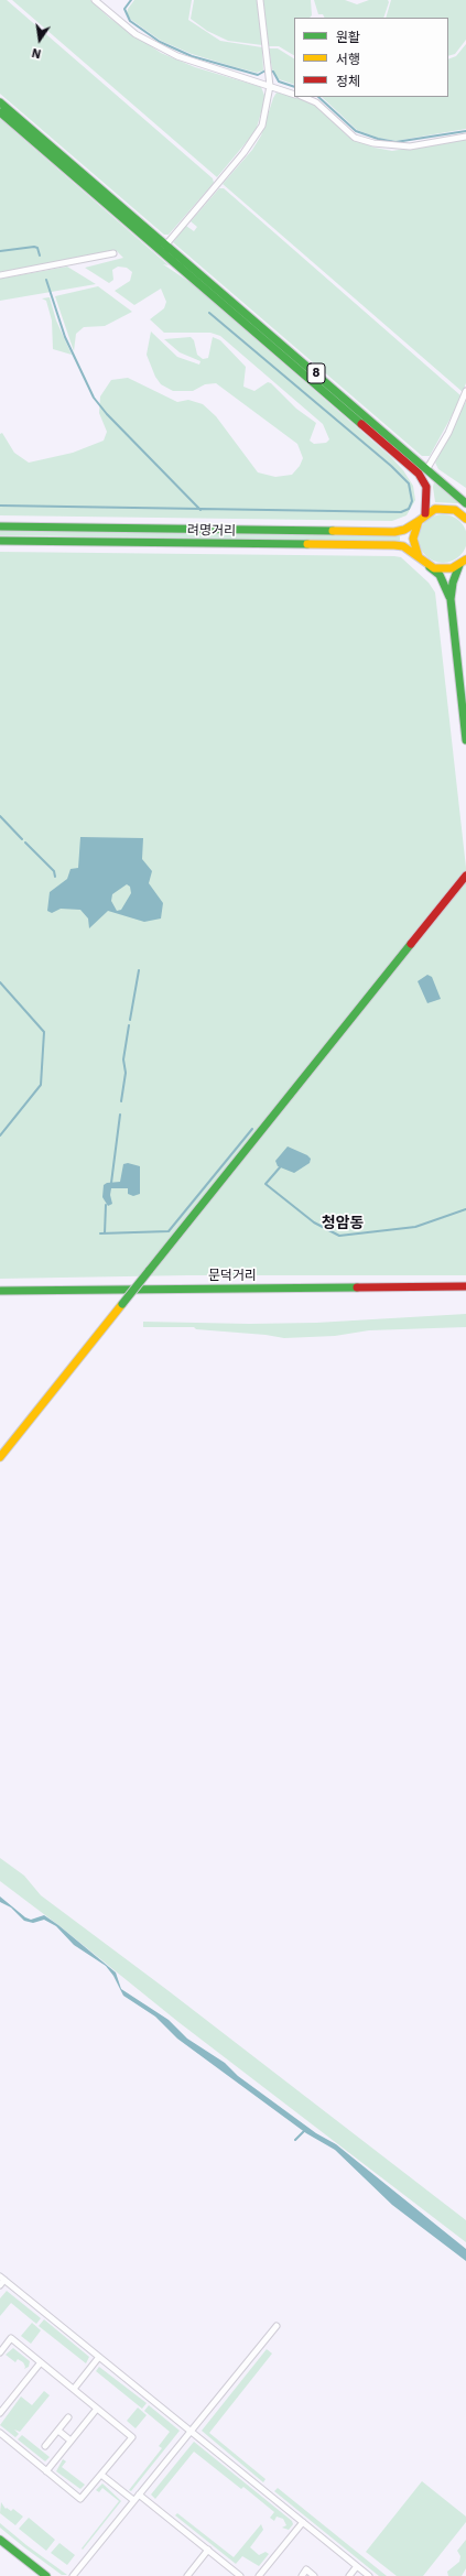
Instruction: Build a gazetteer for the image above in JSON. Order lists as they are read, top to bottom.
{
  "streets": {
    "main road": ["8", "려명거리", "문덕거리"]
  },
  "districts": ["청암동"],
  "legend": ["원활", "서행", "정체"],
  "north": "bottom"
}
